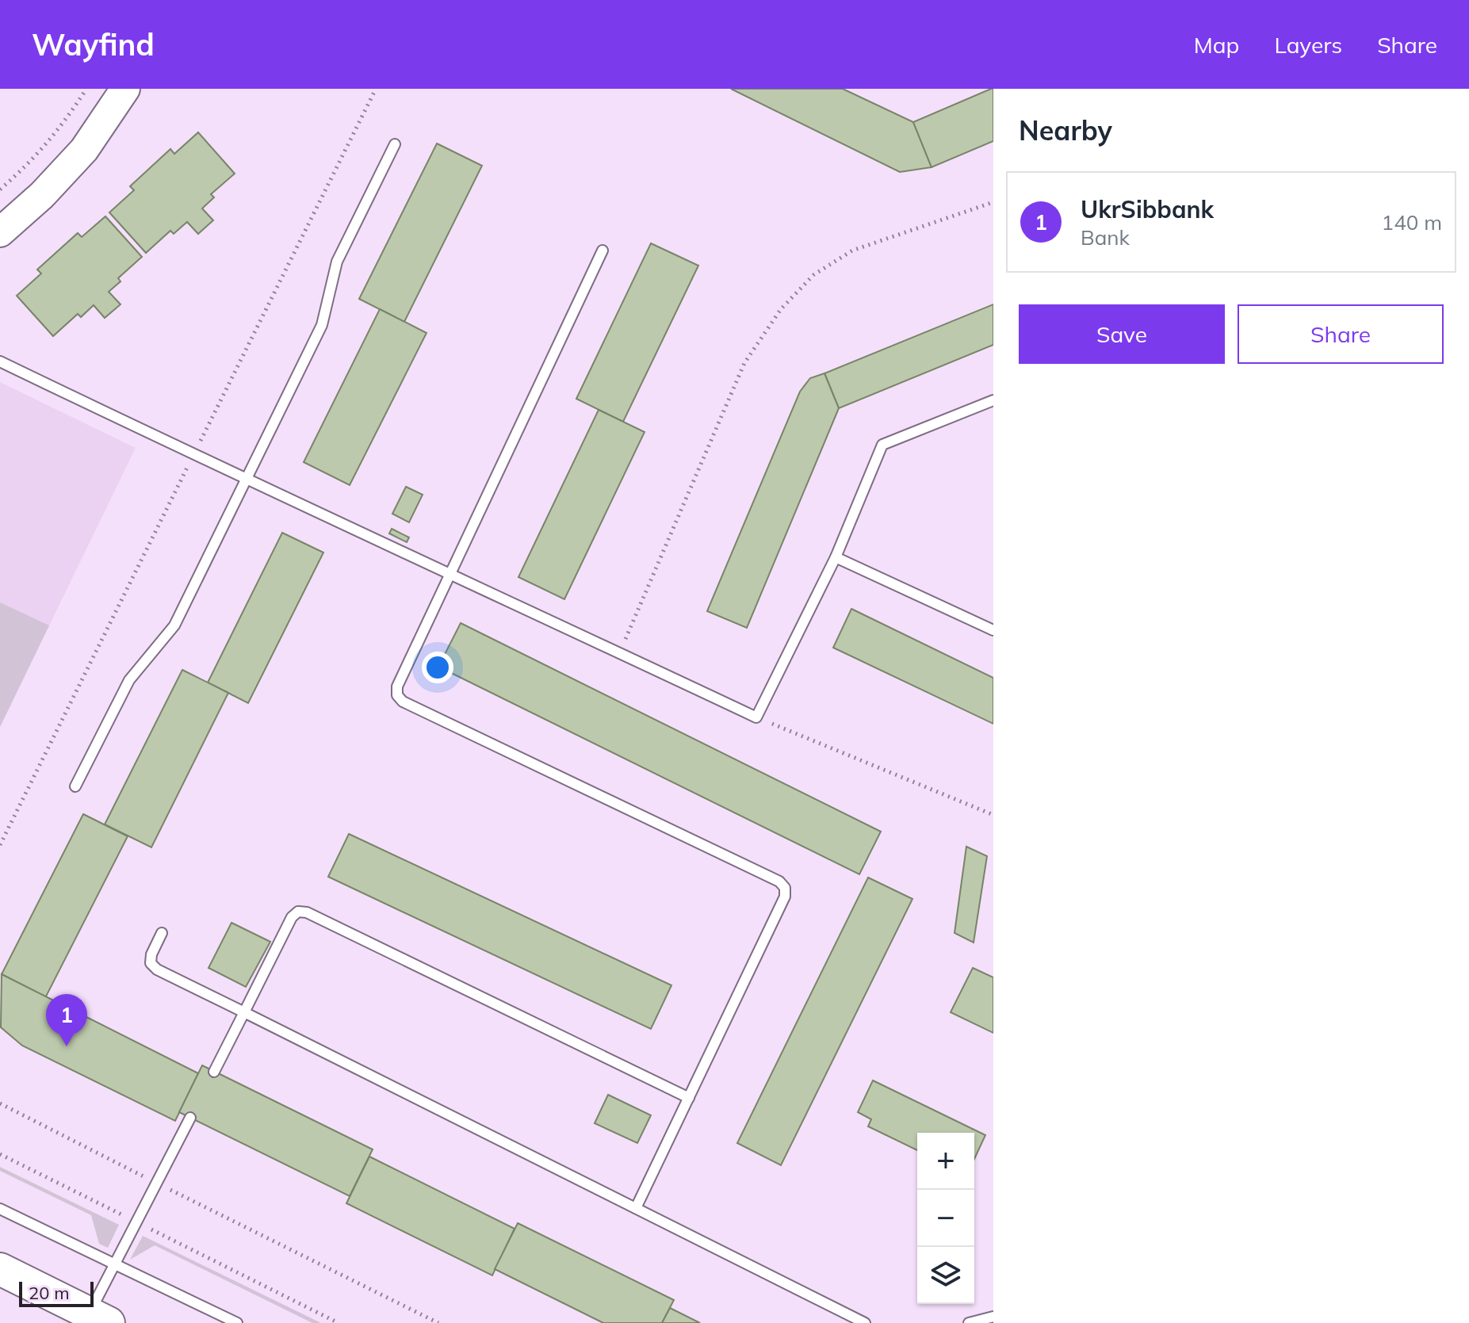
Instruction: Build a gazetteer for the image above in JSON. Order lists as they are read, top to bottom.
{
  "scale_bar": "20 m",
  "page": {
    "header": "Wayfind",
    "nav": ["Map", "Layers", "Share"],
    "heading": "Nearby",
    "list": [
      {
        "mark": "1",
        "name": "UkrSibbank",
        "note": "Bank",
        "value": "140 m"
      }
    ],
    "buttons": ["Save", "Share"],
    "pins": "1",
    "map_buttons": ["+", "−"],
    "scale": "20 m"
  }
}
